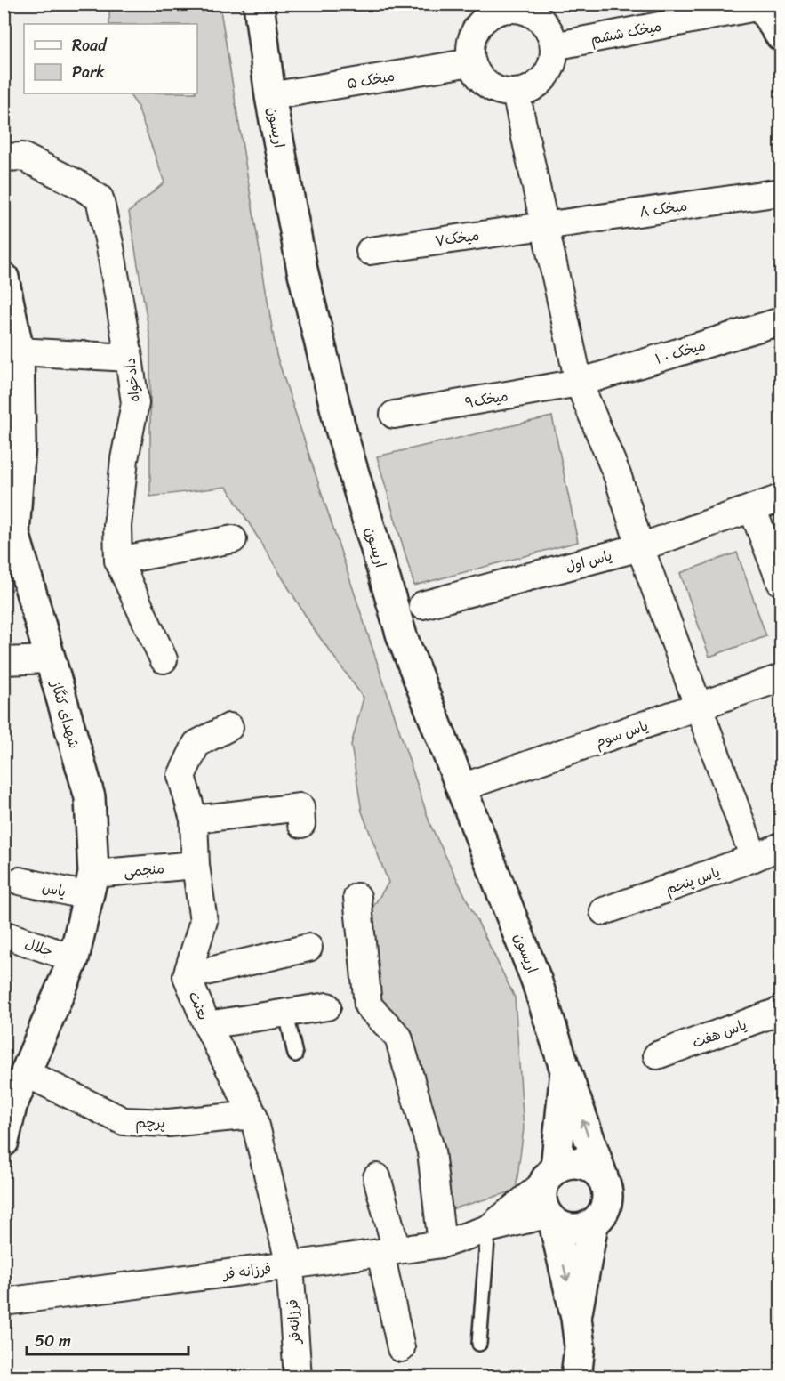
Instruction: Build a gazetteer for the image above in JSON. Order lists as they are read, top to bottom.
{
  "streets": {
    "main road": ["اریسون", "شهدای کنگاز"],
    "street": [
      "میخک ششم",
      "میخک ۵",
      "میخک ۸",
      "میخک۷",
      "میخک ۰ ۱",
      "دادخواه",
      "میخک۹",
      "یاس اول",
      "یاس سوم",
      "منجمی",
      "یاس پنجم",
      "یاس",
      "جلال",
      "بعثت",
      "یاس هفت",
      "پرچم",
      "فرزانه فر",
      "فرزانه‌فر"
    ]
  },
  "crossings": [
    ["میخک ششم", "میخک ۵"],
    ["میخک ۵", "اریسون"],
    ["اریسون", "یاس سوم"],
    ["اریسون", "فرزانه فر"],
    ["میخک ۸", "میخک۷"],
    ["میخک ۰ ۱", "میخک۹"],
    ["شهدای کنگاز", "منجمی"],
    ["شهدای کنگاز", "یاس"],
    ["شهدای کنگاز", "جلال"],
    ["شهدای کنگاز", "پرچم"],
    ["منجمی", "یاس"],
    ["منجمی", "بعثت"],
    ["بعثت", "پرچم"],
    ["بعثت", "فرزانه فر"],
    ["بعثت", "فرزانه‌فر"],
    ["فرزانه فر", "فرزانه‌فر"]
  ],
  "legend": ["Road", "Park"],
  "scale_bar": "50 m"
}
